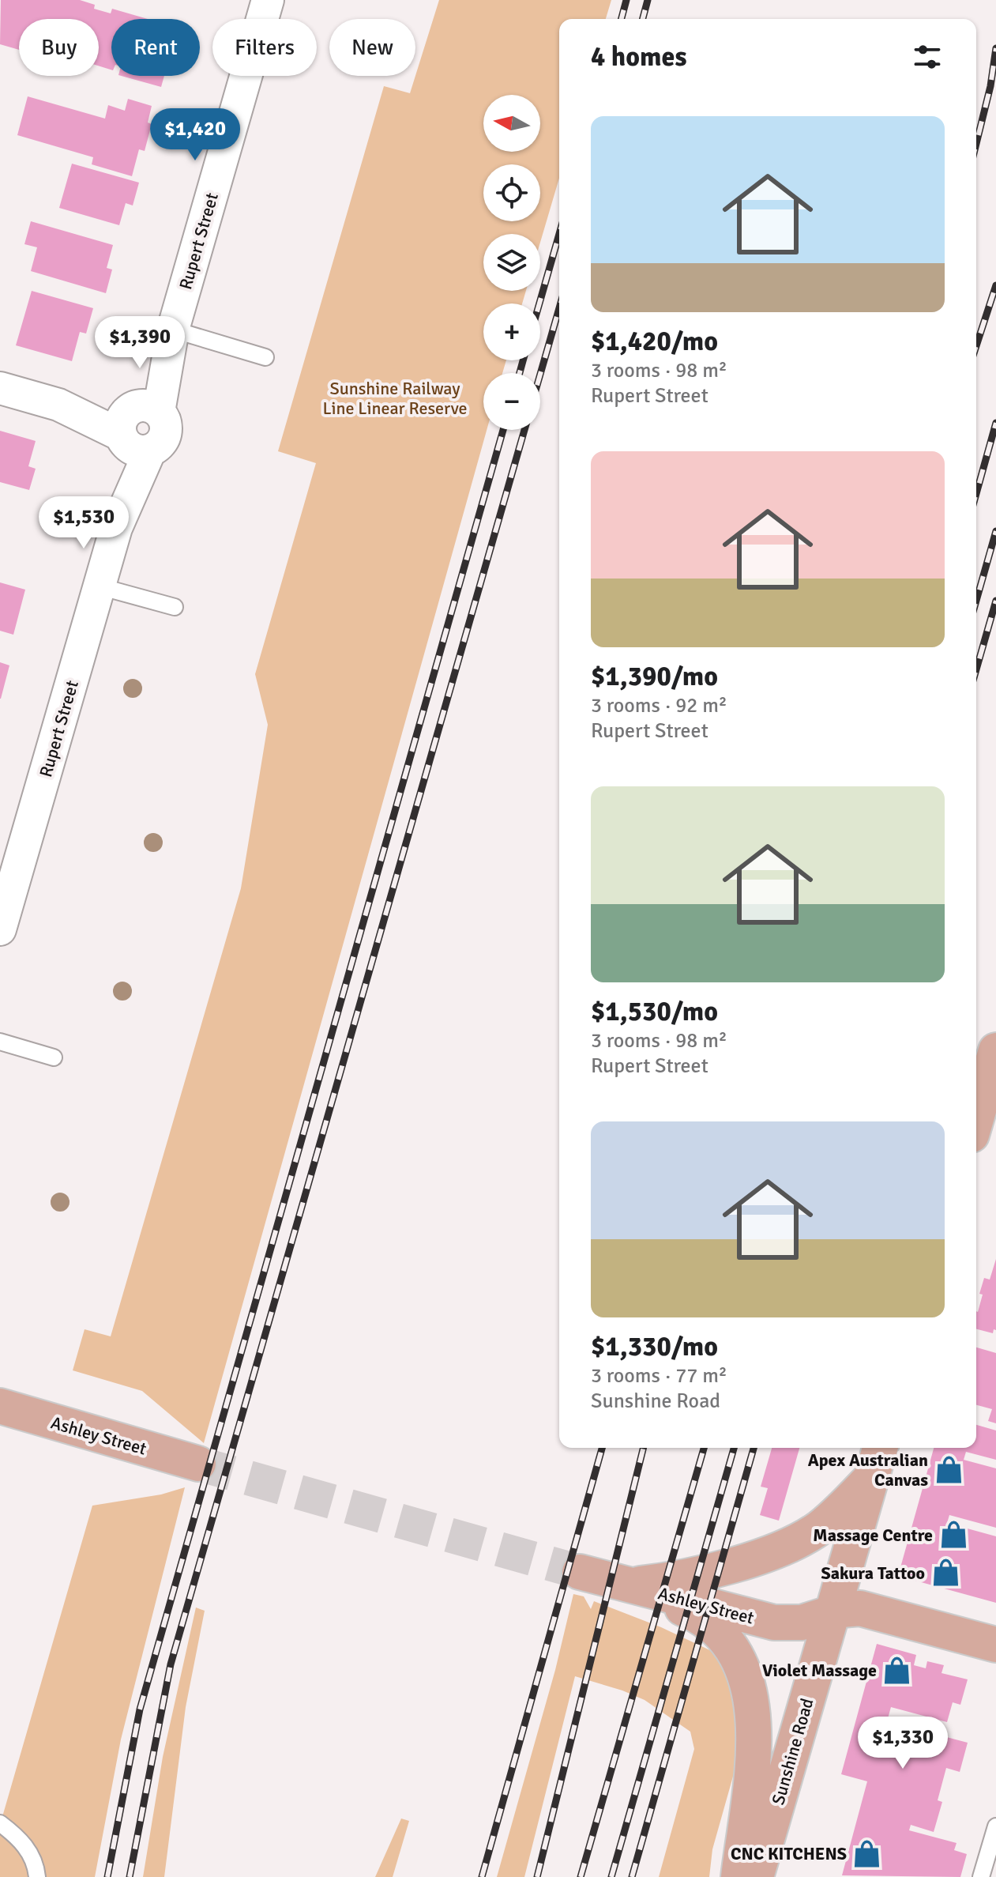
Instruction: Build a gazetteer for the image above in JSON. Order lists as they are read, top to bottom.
{
  "streets": {
    "main road": ["Ashley Street", "Sunshine Road"],
    "street": ["Rupert Street"]
  },
  "crossings": [
    ["Ashley Street", "Sunshine Road"]
  ],
  "parks": ["Sunshine Railway Line Linear Reserve"],
  "places": {
    "shop": [
      "Apex Australian Canvas",
      "Massage Centre",
      "Sakura Tattoo",
      "Violet Massage",
      "CNC KITCHENS"
    ]
  },
  "north": "left",
  "page": {
    "chip": [
      "Buy",
      "Rent",
      "Filters",
      "New"
    ],
    "heading": "4 homes",
    "map_buttons": ["+", "−"],
    "list": [
      {
        "name": "$1,420/mo",
        "note": "3 rooms · 98 m² · Rupert Street"
      },
      {
        "name": "$1,390/mo",
        "note": "3 rooms · 92 m² · Rupert Street"
      },
      {
        "name": "$1,530/mo",
        "note": "3 rooms · 98 m² · Rupert Street"
      },
      {
        "name": "$1,330/mo",
        "note": "3 rooms · 77 m² · Sunshine Road"
      }
    ],
    "price": [
      "$1,420",
      "$1,390",
      "$1,530",
      "$1,330"
    ]
  }
}
